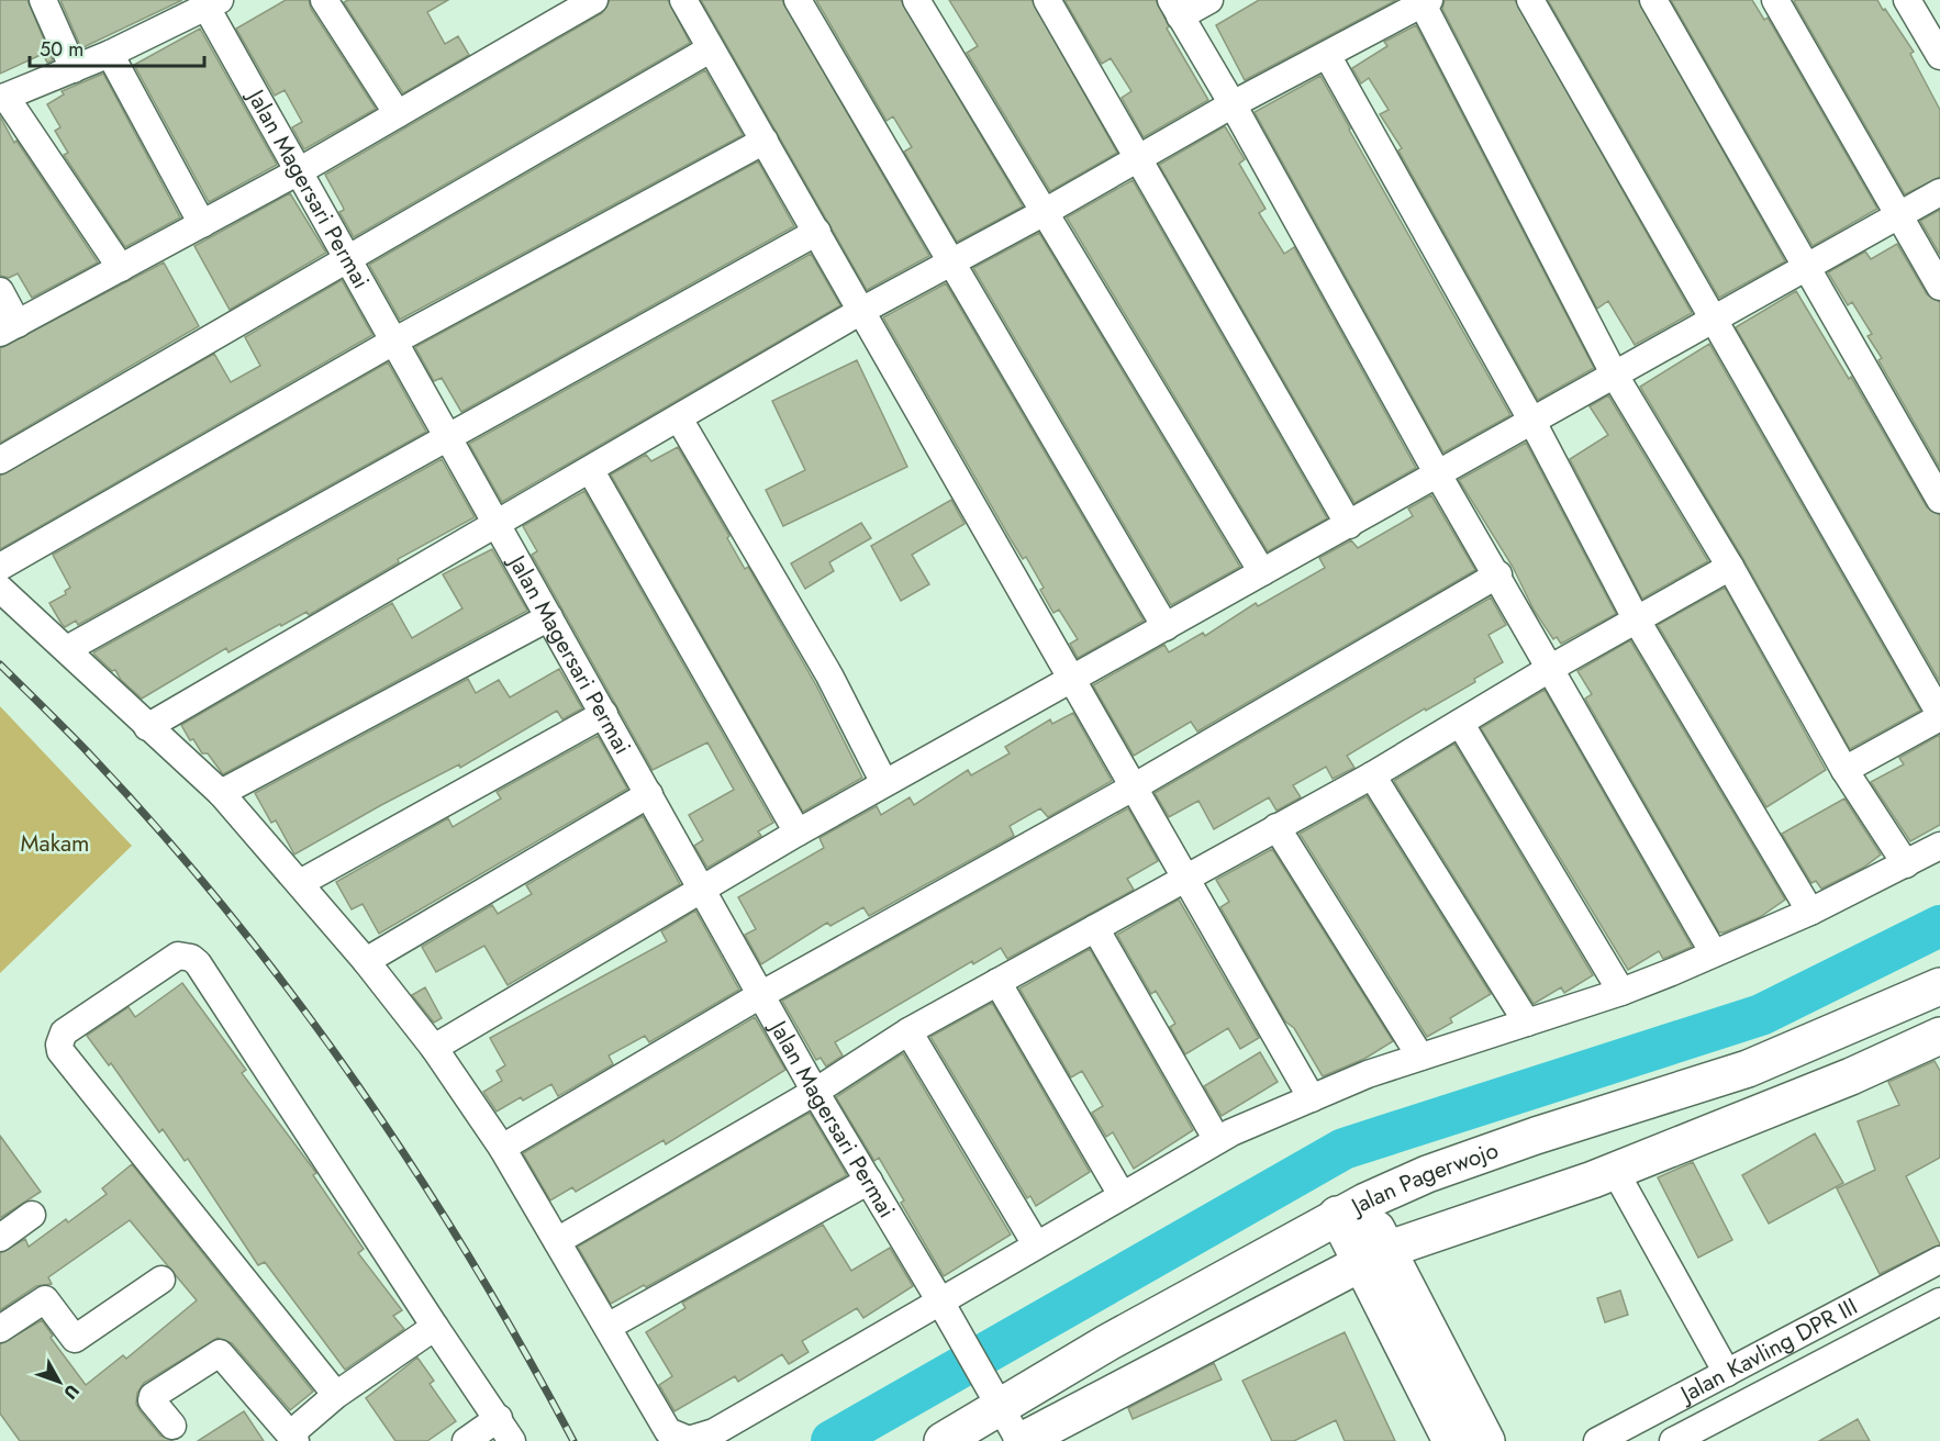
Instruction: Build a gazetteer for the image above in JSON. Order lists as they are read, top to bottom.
{
  "streets": {
    "main road": ["Jalan Pagerwojo"],
    "street": ["Jalan Magersari Permai", "Jalan Kavling DPR III"]
  },
  "crossings": [
    ["Jalan Magersari Permai", "Jalan Pagerwojo"]
  ],
  "parks": ["Makam"],
  "scale_bar": "50 m",
  "north": "bottom right"
}
